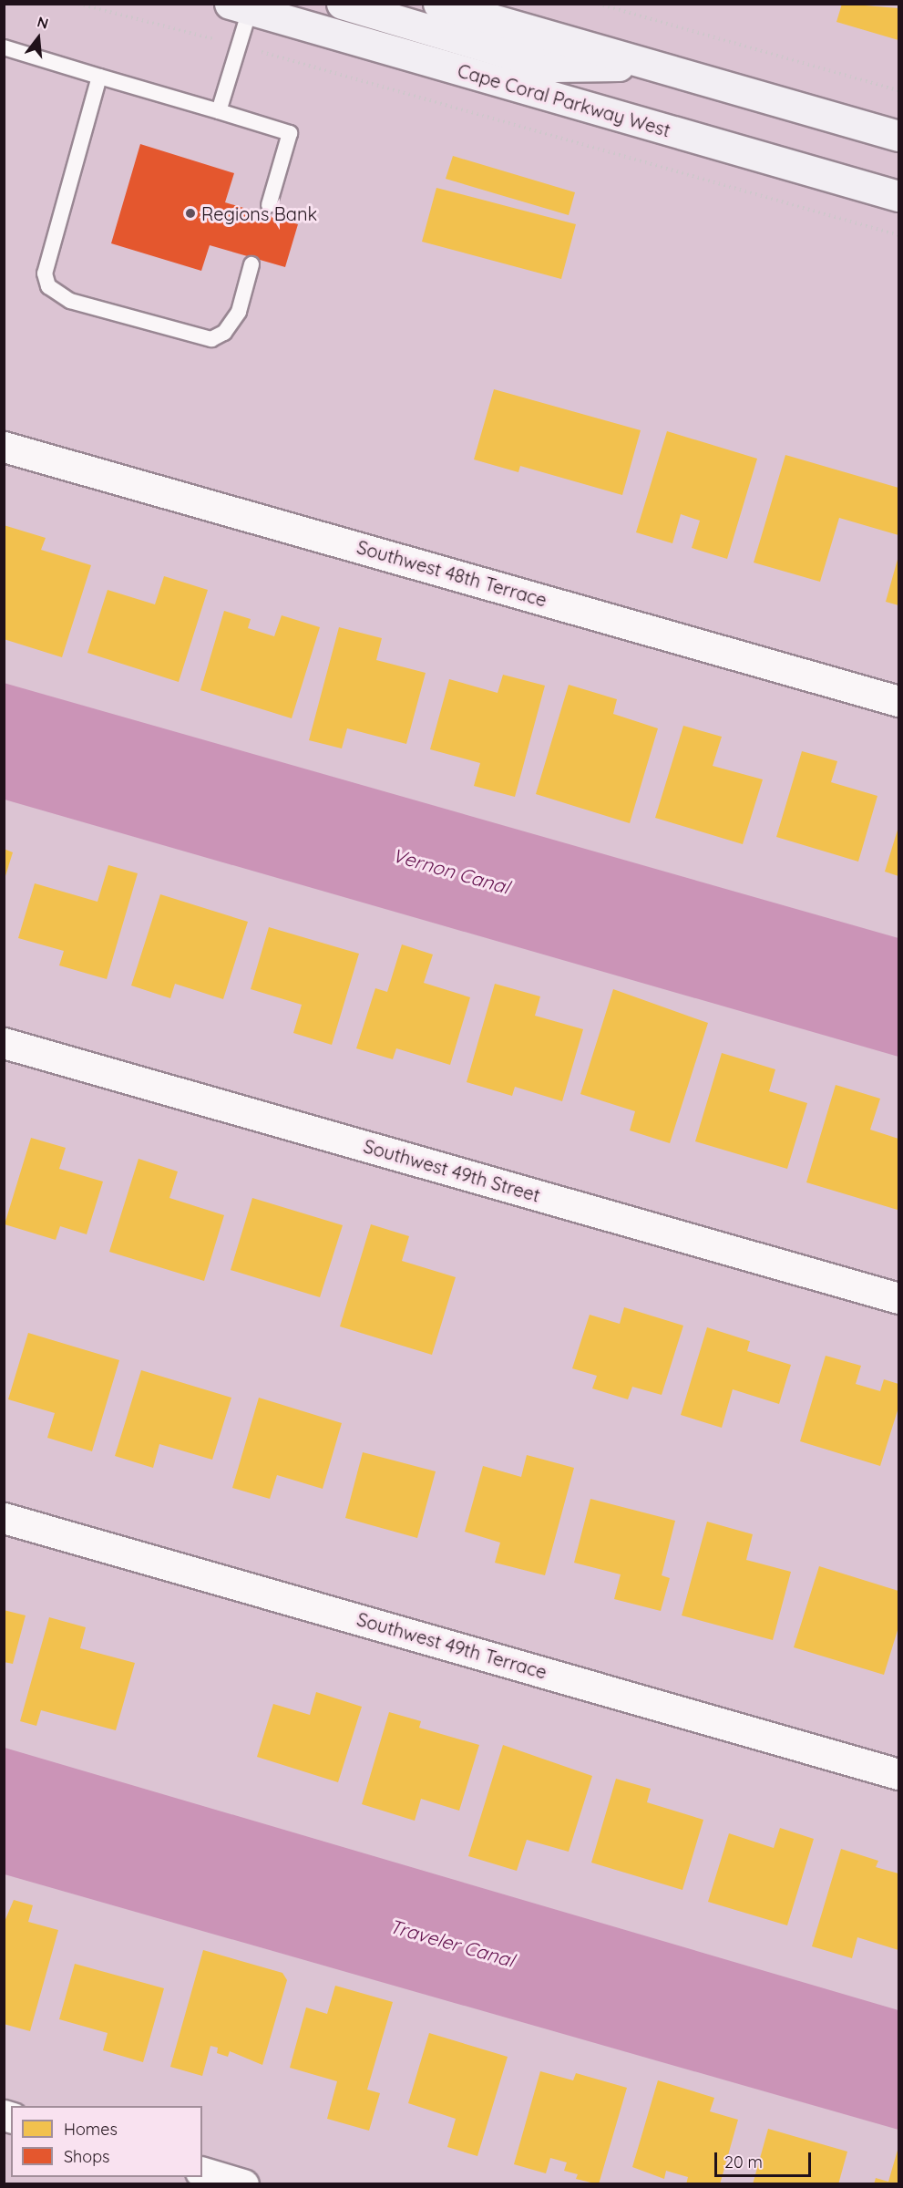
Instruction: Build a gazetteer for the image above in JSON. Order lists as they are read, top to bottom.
{
  "streets": {
    "main road": ["Cape Coral Parkway West"],
    "street": ["Southwest 48th Terrace", "Southwest 49th Street", "Southwest 49th Terrace"]
  },
  "water": ["Vernon Canal", "Traveler Canal"],
  "places": ["Regions Bank"],
  "legend": ["Homes", "Shops"],
  "scale_bar": "20 m",
  "north": "top"
}
